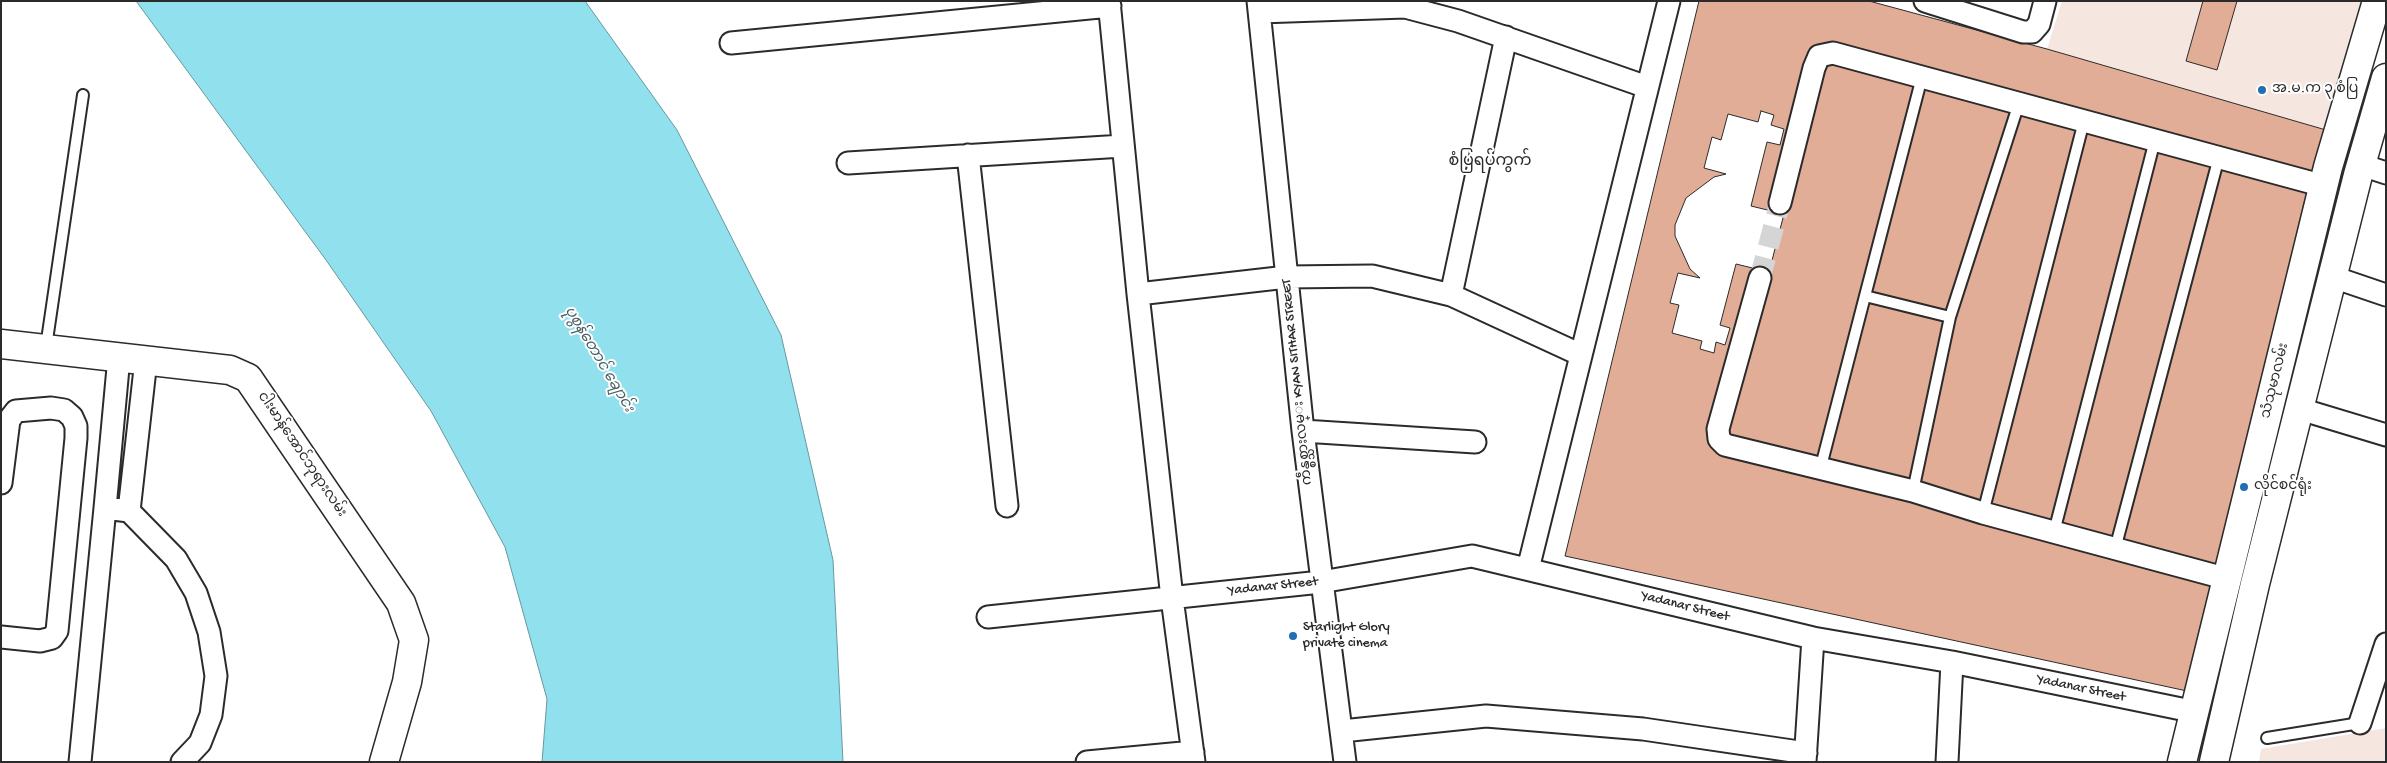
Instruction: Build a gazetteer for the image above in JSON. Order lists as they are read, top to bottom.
{
  "streets": {
    "main road": ["သံသုမာလမ်း", "ငါးမာန်အောင်ဘုရားလမ်း"],
    "street": ["ကဵန္စစ္သားလမ္း KYAN SITHAR STREET", "Yadanar Street"]
  },
  "crossings": [
    ["သံသုမာလမ်း", "Yadanar Street"],
    ["ကဵန္စစ္သားလမ္း KYAN SITHAR STREET", "Yadanar Street"]
  ],
  "districts": ["စံပြရပ်ကွက်"],
  "water": ["ပုစွန်တောင် ချောင်း"],
  "places": ["အ.မ.က ၃ စံပြ", "လိုင်စင်ရုံး", "Starlight Glory private cinema"]
}
